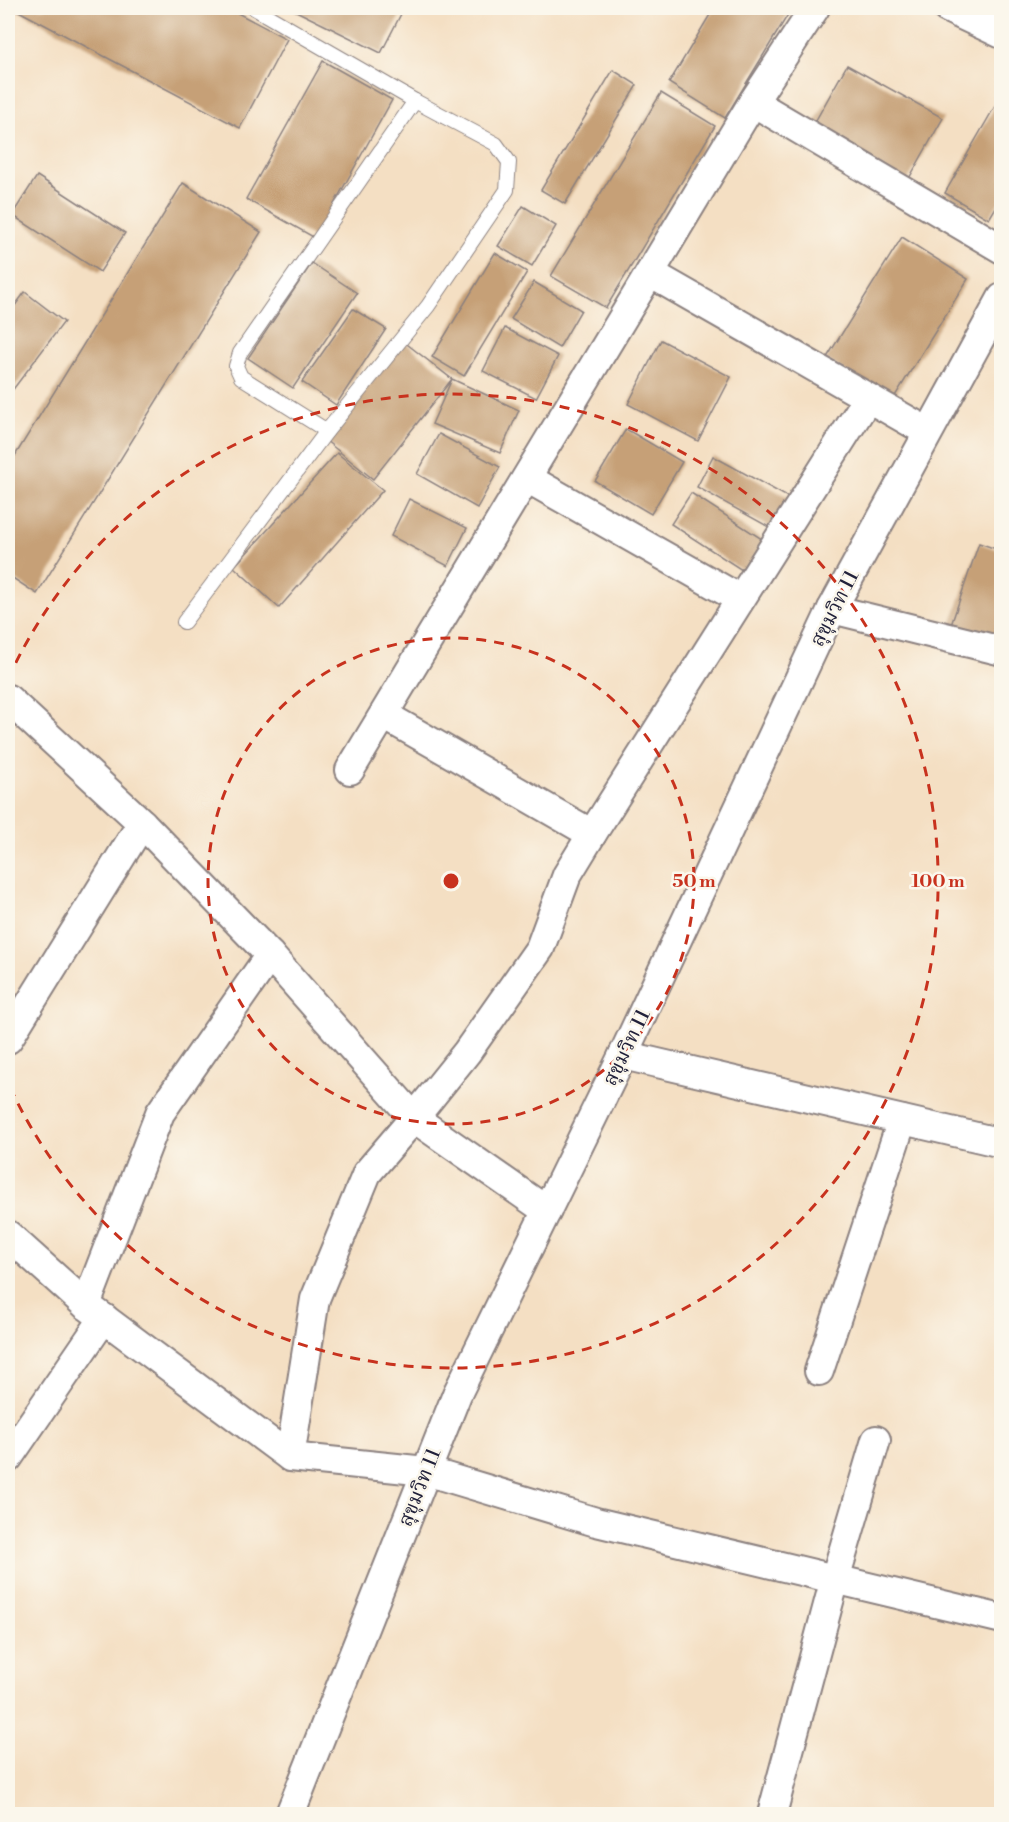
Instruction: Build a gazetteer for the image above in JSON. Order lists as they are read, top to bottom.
{
  "streets": {
    "street": ["สุขุมวิท 11"]
  },
  "rings": ["50 m", "100 m"]
}
